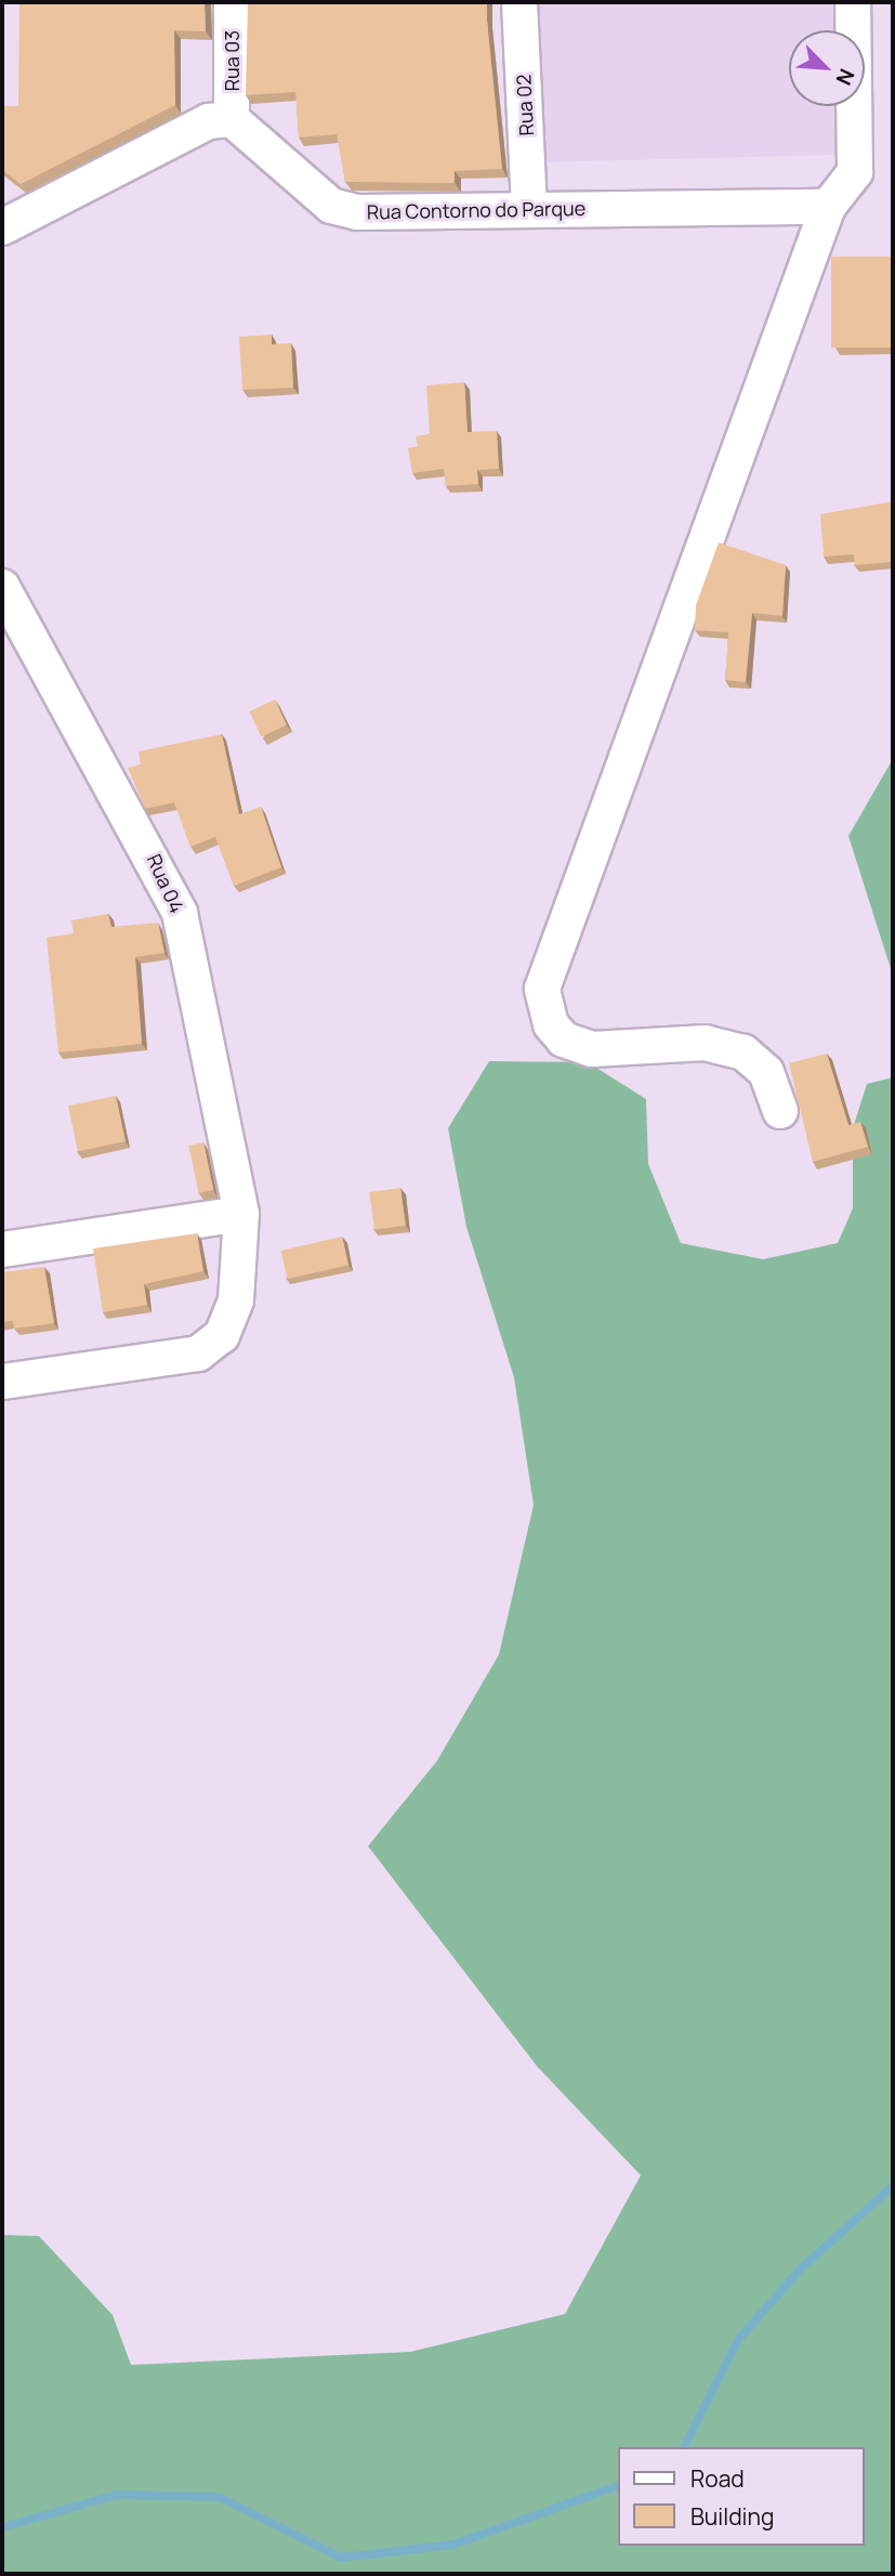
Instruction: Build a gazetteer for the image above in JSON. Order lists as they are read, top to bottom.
{
  "streets": {
    "street": [
      "Rua 03",
      "Rua 02",
      "Rua Contorno do Parque",
      "Rua 04"
    ]
  },
  "crossings": [
    ["Rua 03", "Rua Contorno do Parque"],
    ["Rua 02", "Rua Contorno do Parque"]
  ],
  "legend": ["Road", "Building"],
  "north": "bottom right"
}
